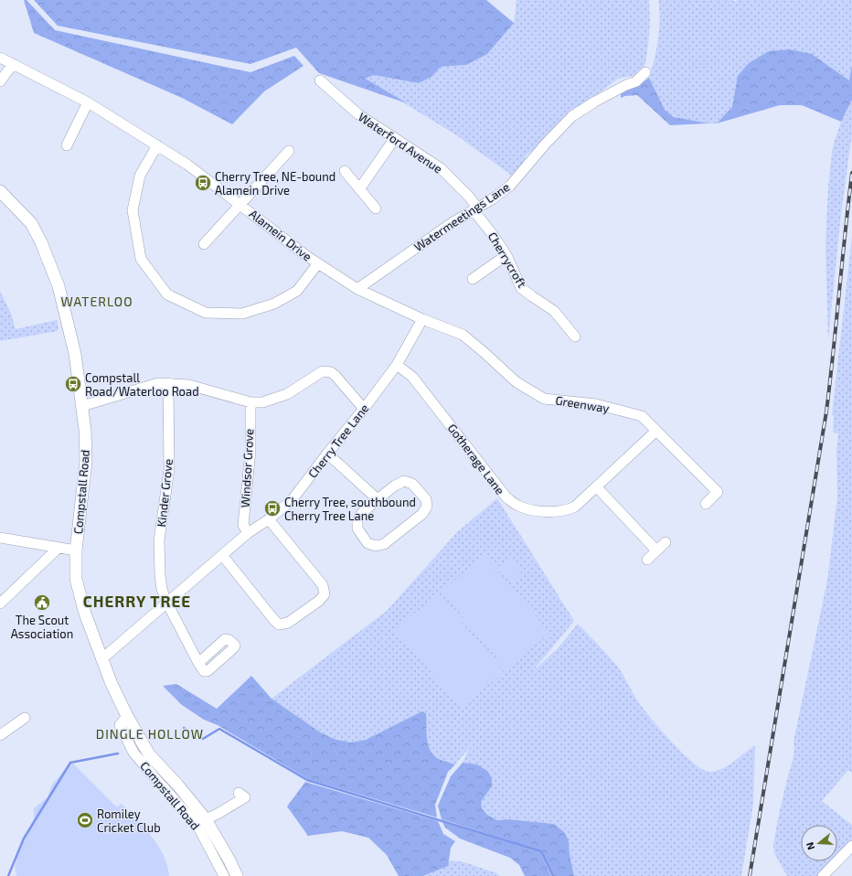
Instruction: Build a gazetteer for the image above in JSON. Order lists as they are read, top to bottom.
{
  "streets": {
    "main road": ["Compstall Road"],
    "street": [
      "Waterford Avenue",
      "Watermeetings Lane",
      "Alamein Drive",
      "Cherrycroft",
      "Greenway",
      "Cherry Tree Lane",
      "Gotherage Lane",
      "Windsor Grove",
      "Kinder Grove"
    ]
  },
  "crossings": [
    ["Waterford Avenue", "Watermeetings Lane"],
    ["Waterford Avenue", "Cherrycroft"],
    ["Watermeetings Lane", "Alamein Drive"],
    ["Watermeetings Lane", "Cherrycroft"],
    ["Alamein Drive", "Greenway"],
    ["Alamein Drive", "Cherry Tree Lane"],
    ["Greenway", "Cherry Tree Lane"],
    ["Greenway", "Gotherage Lane"],
    ["Cherry Tree Lane", "Gotherage Lane"],
    ["Cherry Tree Lane", "Windsor Grove"],
    ["Cherry Tree Lane", "Compstall Road"],
    ["Cherry Tree Lane", "Kinder Grove"]
  ],
  "districts": ["WATERLOO", "CHERRY TREE", "DINGLE HOLLOW"],
  "places": {
    "bus stop": ["Cherry Tree, NE-bound Alamein Drive", "Compstall Road/Waterloo Road", "Cherry Tree, southbound Cherry Tree Lane"],
    "public building": ["The Scout Association"],
    "sports": ["Romiley Cricket Club"]
  },
  "north": "left"
}
